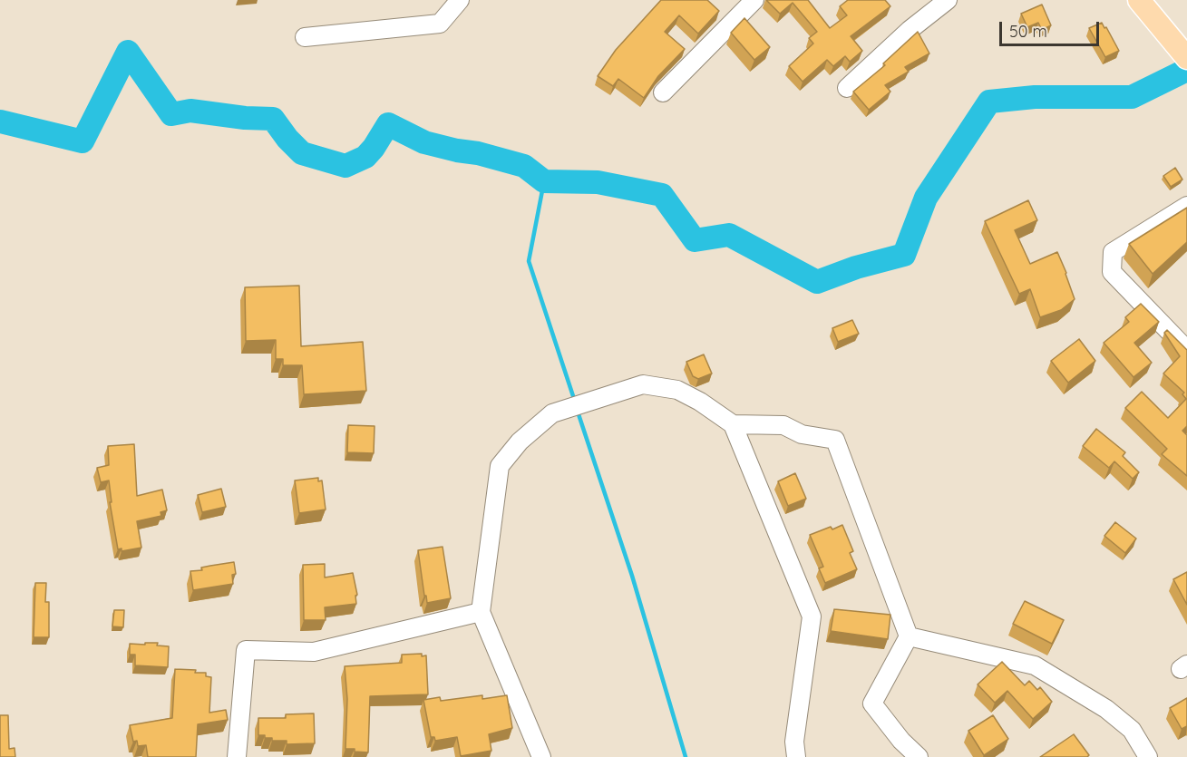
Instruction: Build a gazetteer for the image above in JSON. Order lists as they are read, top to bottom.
{
  "scale_bar": "50 m"
}
